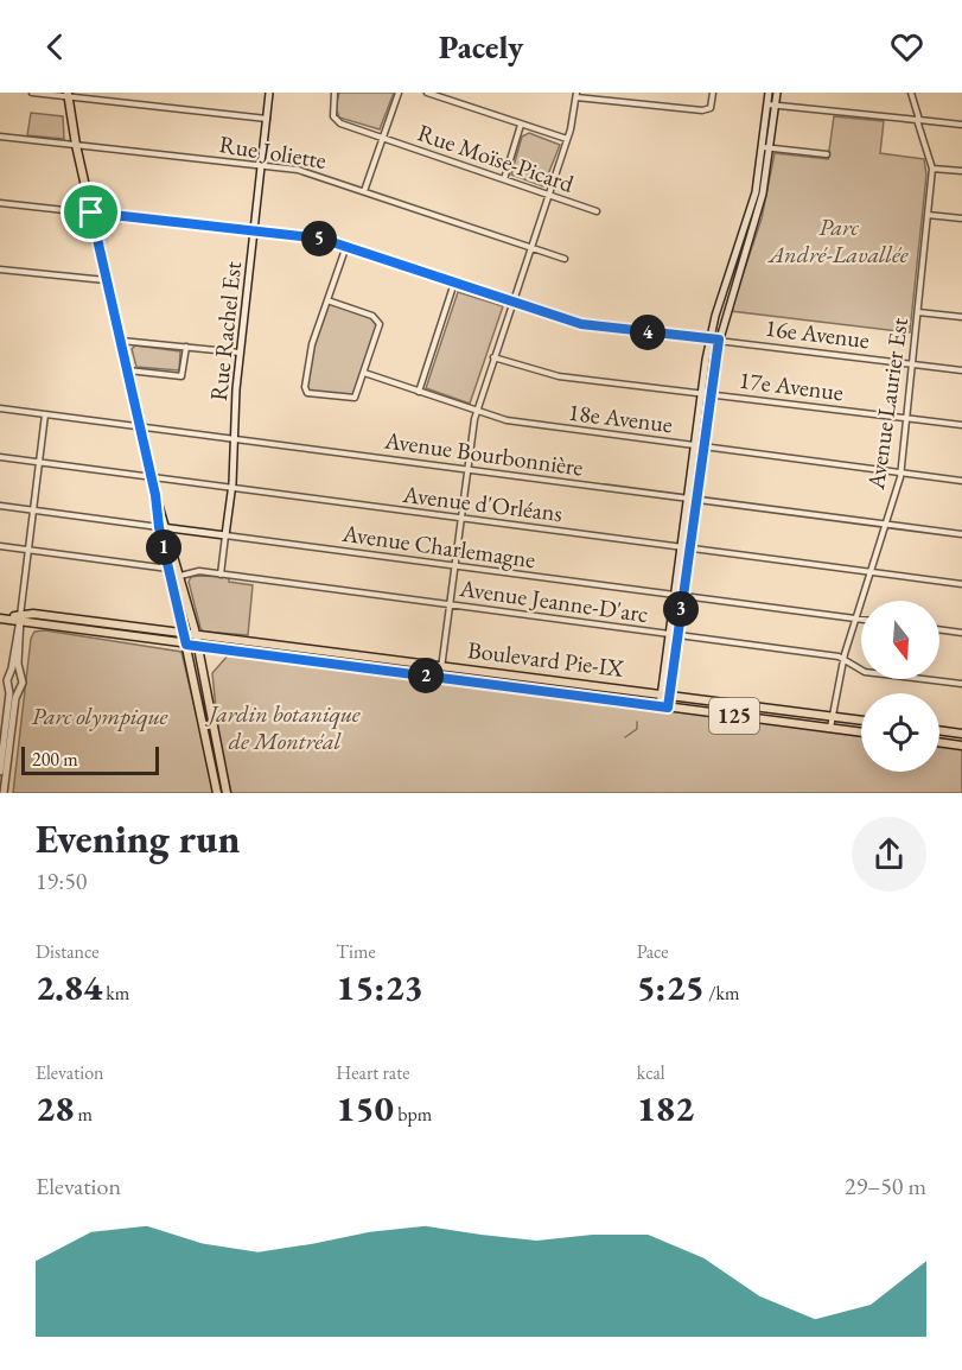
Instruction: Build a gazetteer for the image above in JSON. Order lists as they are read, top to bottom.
{
  "streets": {
    "main road": [
      "Rue Rachel Est",
      "Avenue Charlemagne",
      "Boulevard Pie-IX",
      "125"
    ],
    "street": [
      "Rue Joliette",
      "Rue Moïse-Picard",
      "16e Avenue",
      "17e Avenue",
      "Avenue Laurier Est",
      "18e Avenue",
      "Avenue Bourbonnière",
      "Avenue d'Orléans",
      "Avenue Jeanne-D'arc"
    ]
  },
  "crossings": [
    ["Rue Joliette", "Rue Rachel Est"],
    ["Rue Rachel Est", "16e Avenue"],
    ["Rue Rachel Est", "Avenue Bourbonnière"],
    ["Rue Rachel Est", "Avenue d'Orléans"],
    ["Rue Rachel Est", "Avenue Charlemagne"],
    ["Rue Rachel Est", "Avenue Jeanne-D'arc"],
    ["16e Avenue", "Avenue Laurier Est"],
    ["17e Avenue", "Avenue Laurier Est"],
    ["Avenue Laurier Est", "18e Avenue"],
    ["Avenue Laurier Est", "Avenue Bourbonnière"],
    ["Avenue Laurier Est", "Avenue d'Orléans"],
    ["Avenue Laurier Est", "Avenue Charlemagne"],
    ["Avenue Laurier Est", "Avenue Jeanne-D'arc"],
    ["Avenue Laurier Est", "Boulevard Pie-IX"]
  ],
  "parks": ["Parc André-Lavallée", "Jardin botanique de Montréal", "Parc olympique"],
  "scale_bar": "200 m",
  "north": "bottom",
  "page": {
    "header": "Pacely",
    "pins": [
      "5",
      "4",
      "1",
      "3",
      "2"
    ],
    "scale": "200 m",
    "heading": ["Evening run", "19:50"],
    "stats": [
      ["Distance", "2.84 km"],
      ["Time", "15:23"],
      ["Pace", "5:25 /km"],
      ["Elevation", "28 m"],
      ["Heart rate", "150 bpm"],
      ["kcal", "182"]
    ],
    "chart": ["Elevation", "29–50 m"]
  }
}
